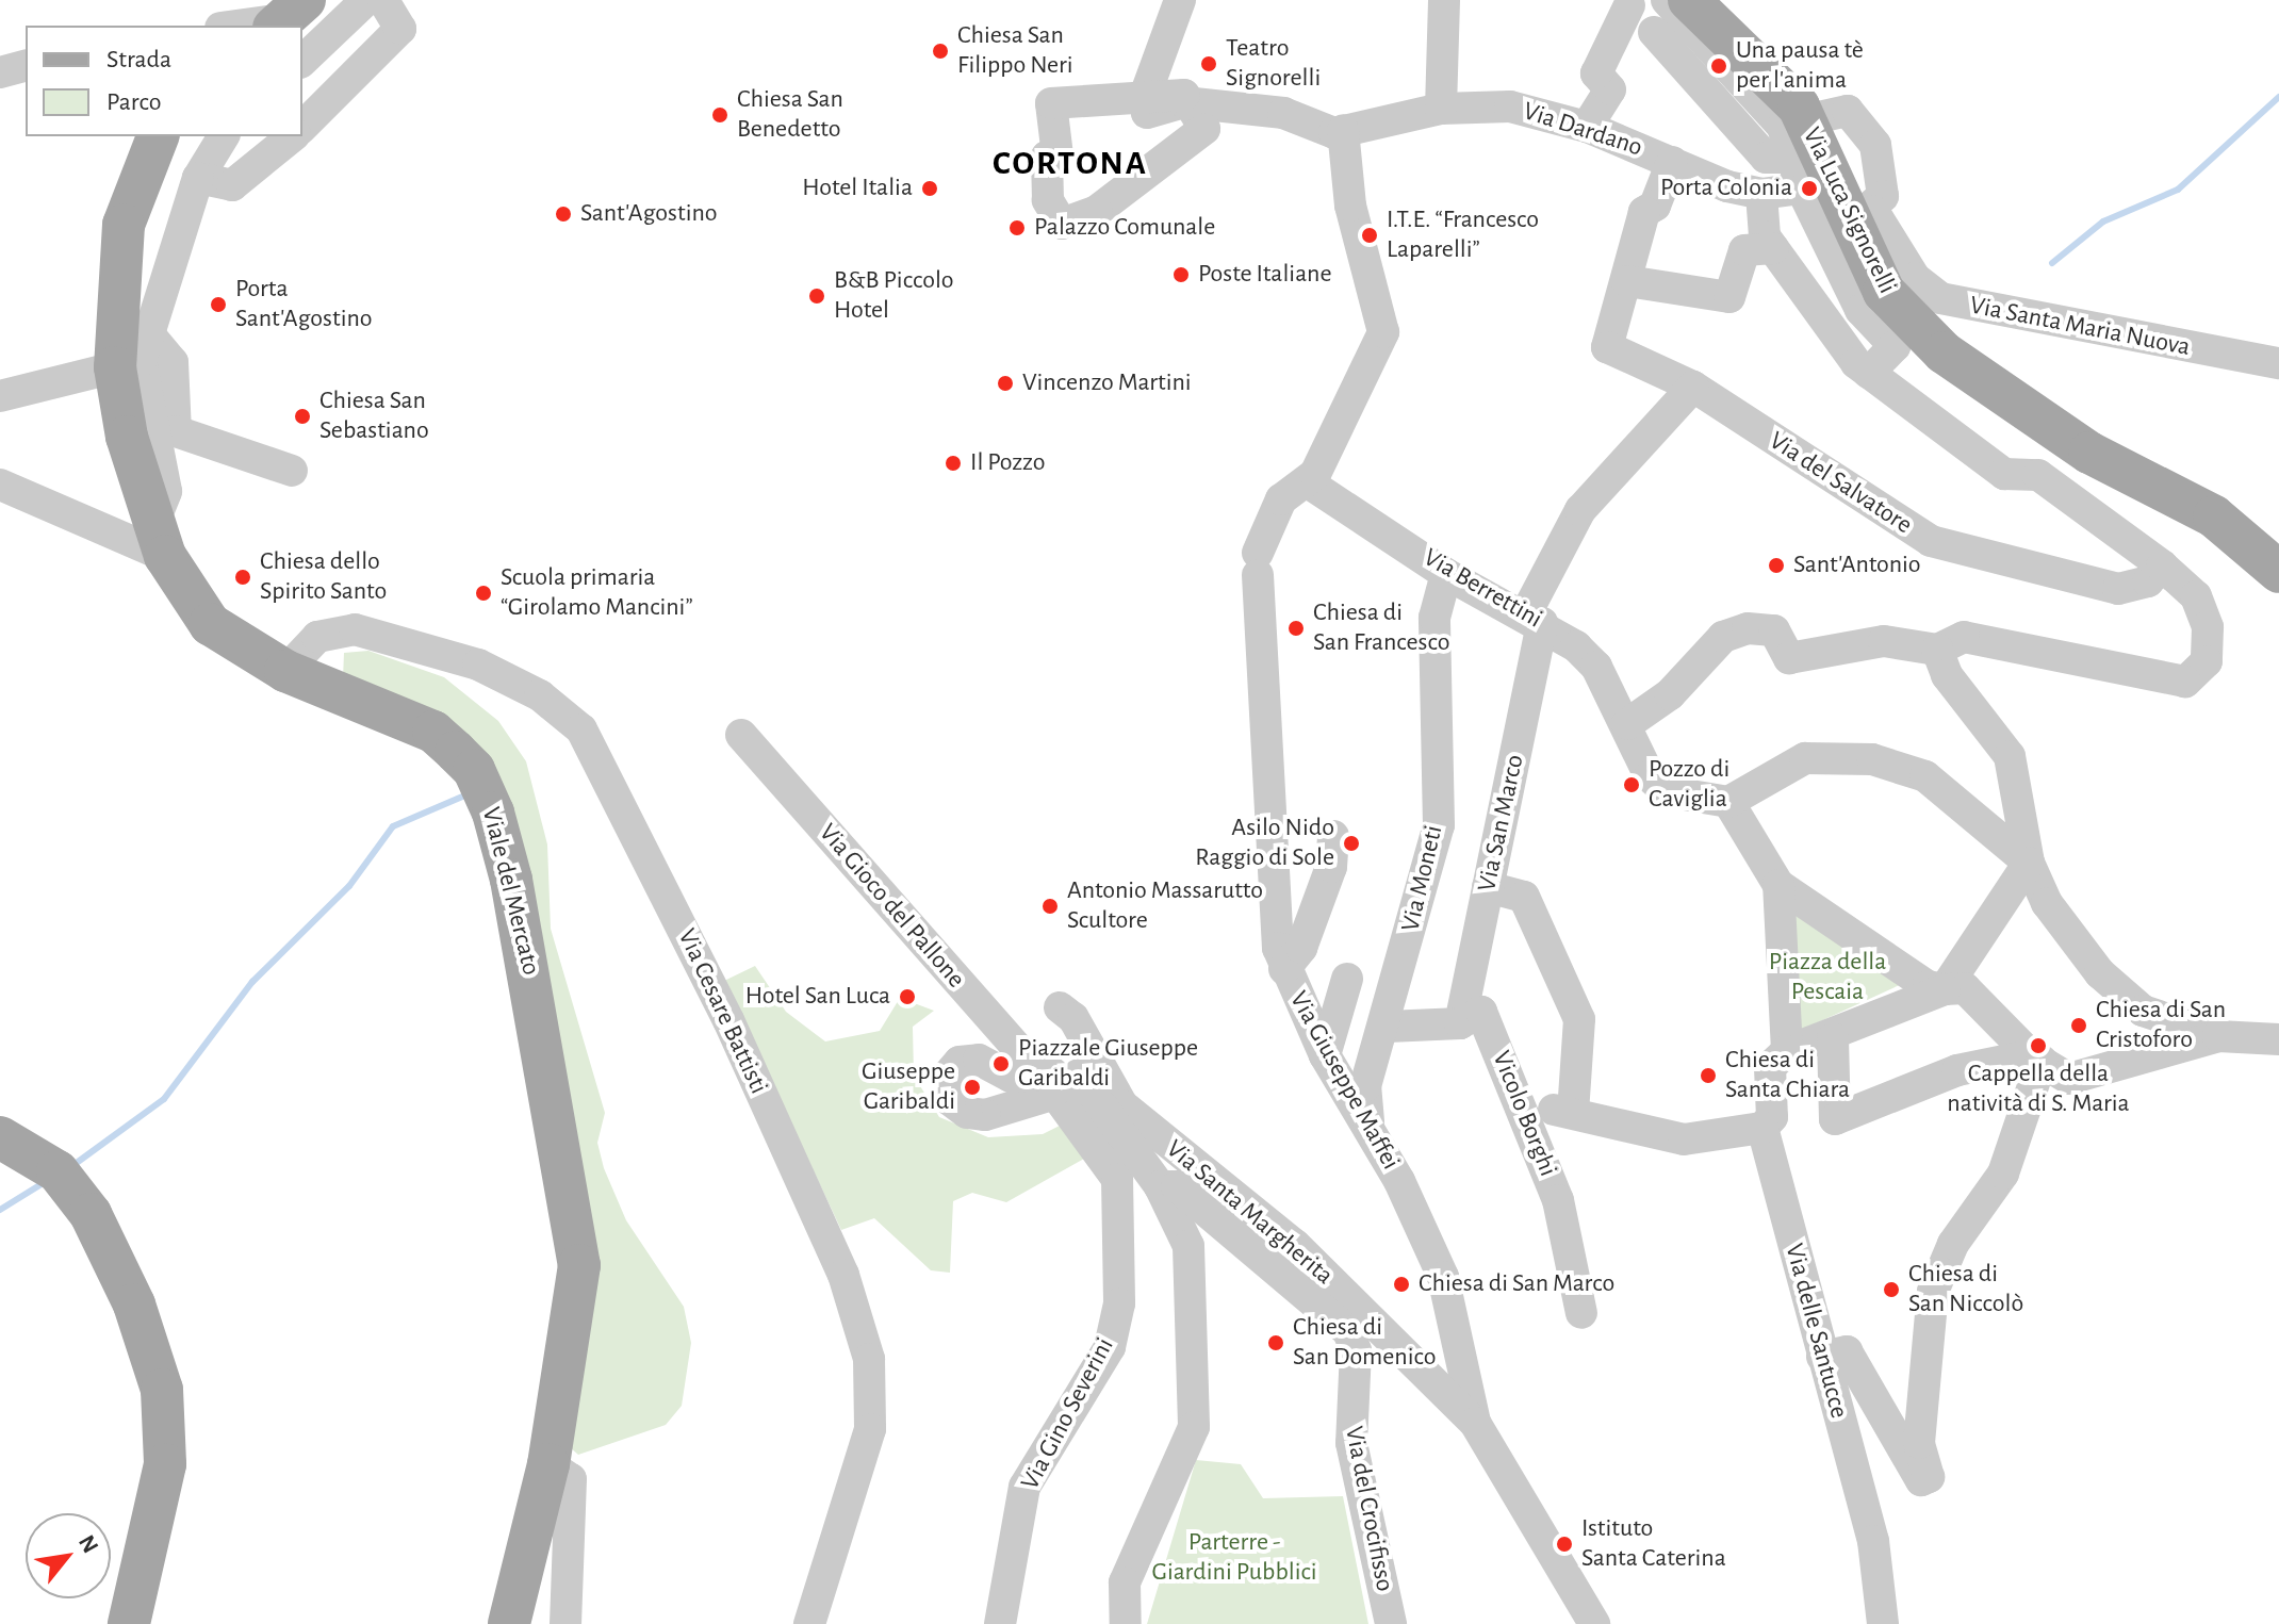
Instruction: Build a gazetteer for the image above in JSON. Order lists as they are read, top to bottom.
{
  "streets": {
    "main road": ["Via Luca Signorelli", "Viale del Mercato"],
    "street": [
      "Via Dardano",
      "Via Santa Maria Nuova",
      "Via del Salvatore",
      "Via Berrettini",
      "Via San Marco",
      "Via Moneti",
      "Via Gioco del Pallone",
      "Via Cesare Battisti",
      "Via Giuseppe Maffei",
      "Vicolo Borghi",
      "Via Santa Margherita",
      "Via delle Santucce",
      "Via Gino Severini",
      "Via del Crocifisso"
    ]
  },
  "crossings": [
    ["Via Dardano", "Via Luca Signorelli"],
    ["Via Dardano", "Via Santa Maria Nuova"],
    ["Via Dardano", "Via Giuseppe Maffei"],
    ["Via Luca Signorelli", "Via Santa Maria Nuova"],
    ["Via del Salvatore", "Via San Marco"],
    ["Via Berrettini", "Via San Marco"],
    ["Via Berrettini", "Via Moneti"],
    ["Via Berrettini", "Via Giuseppe Maffei"],
    ["Via San Marco", "Vicolo Borghi"],
    ["Via Moneti", "Via Giuseppe Maffei"],
    ["Via Moneti", "Vicolo Borghi"],
    ["Viale del Mercato", "Via Cesare Battisti"],
    ["Via Gioco del Pallone", "Via Gino Severini"],
    ["Via Giuseppe Maffei", "Via Santa Margherita"]
  ],
  "districts": ["CORTONA"],
  "parks": ["Piazza della Pescaia", "Parterre - Giardini Pubblici"],
  "places": [
    "Chiesa San Filippo Neri",
    "Teatro Signorelli",
    "Una pausa tè per l'anima",
    "Chiesa San Benedetto",
    "Hotel Italia",
    "Porta Colonia",
    "Sant'Agostino",
    "Palazzo Comunale",
    "I.T.E. “Francesco Laparelli”",
    "Poste Italiane",
    "B&B Piccolo Hotel",
    "Porta Sant'Agostino",
    "Vincenzo Martini",
    "Chiesa San Sebastiano",
    "Il Pozzo",
    "Sant'Antonio",
    "Chiesa dello Spirito Santo",
    "Scuola primaria “Girolamo Mancini”",
    "Chiesa di San Francesco",
    "Pozzo di Caviglia",
    "Asilo Nido Raggio di Sole",
    "Antonio Massarutto Scultore",
    "Hotel San Luca",
    "Chiesa di San Cristoforo",
    "Cappella della natività di S. Maria",
    "Piazzale Giuseppe Garibaldi",
    "Chiesa di Santa Chiara",
    "Giuseppe Garibaldi",
    "Chiesa di San Marco",
    "Chiesa di San Niccolò",
    "Chiesa di San Domenico",
    "Istituto Santa Caterina"
  ],
  "legend": ["Strada", "Parco"],
  "north": "top right"
}
